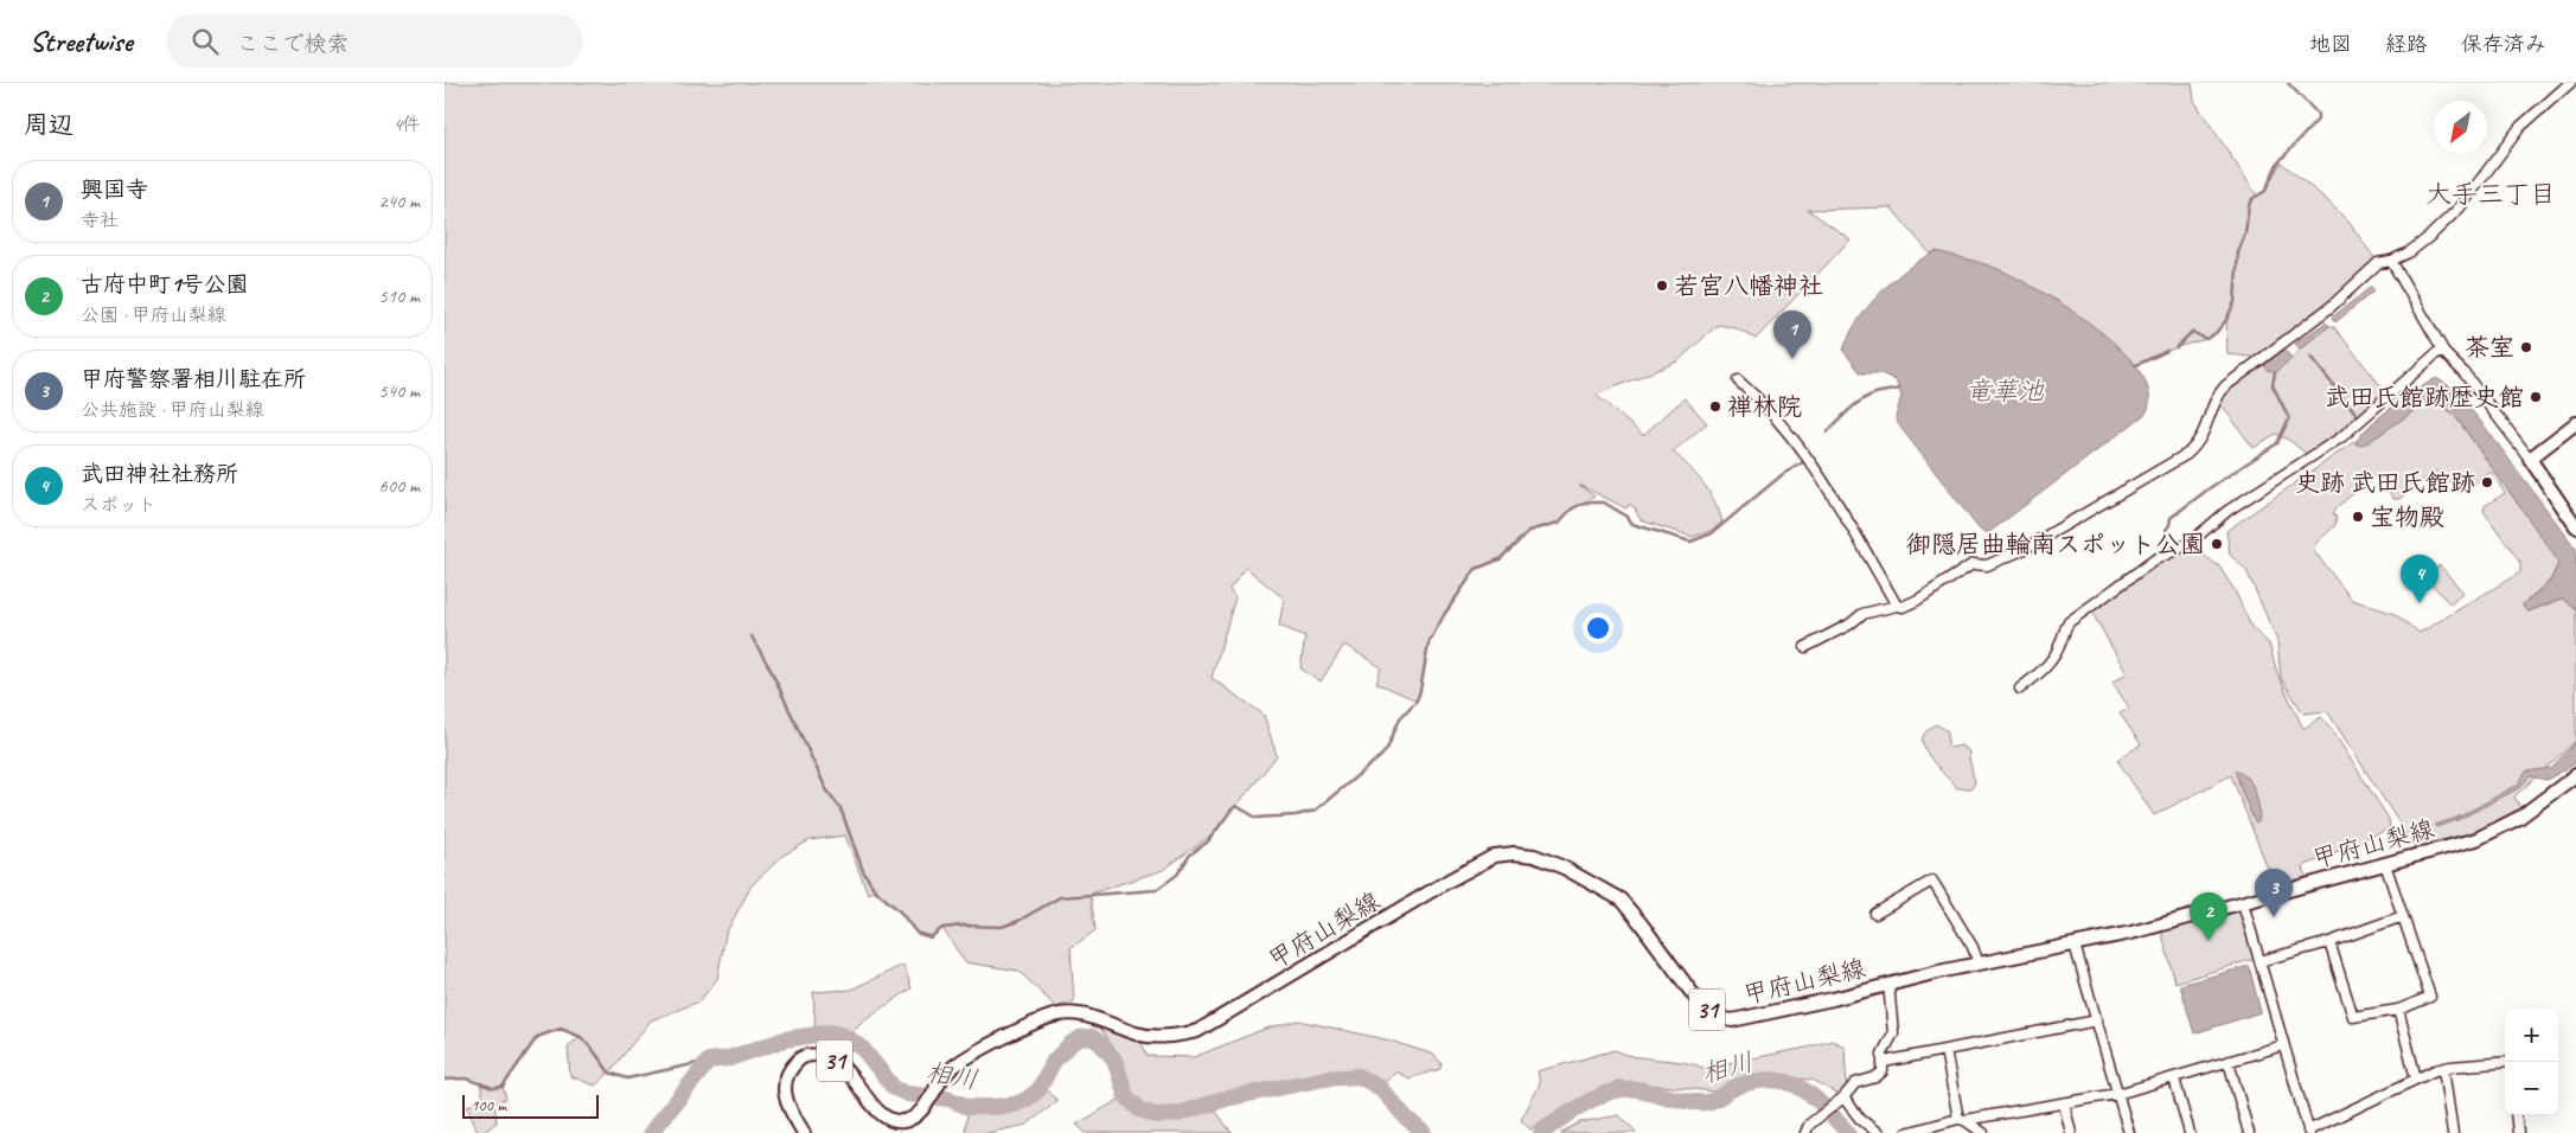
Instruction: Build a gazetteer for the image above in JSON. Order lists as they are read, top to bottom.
{
  "streets": {
    "main road": ["甲府山梨線", "31"]
  },
  "districts": ["大手三丁目"],
  "water": ["竜華池", "相川"],
  "places": [
    "若宮八幡神社",
    "茶室",
    "武田氏館跡歴史館",
    "禅林院",
    "史跡 武田氏館跡",
    "宝物殿",
    "御隠居曲輪南スポット公園"
  ],
  "scale_bar": "100 m",
  "north": "bottom left",
  "page": {
    "header": "Streetwise",
    "search": "ここで検索",
    "nav": ["地図", "経路", "保存済み"],
    "heading": ["周辺", "4件"],
    "list": [
      {
        "mark": "1",
        "name": "興国寺",
        "note": "寺社",
        "value": "240 m"
      },
      {
        "mark": "2",
        "name": "古府中町1号公園",
        "note": "公園 · 甲府山梨線",
        "value": "510 m"
      },
      {
        "mark": "3",
        "name": "甲府警察署相川駐在所",
        "note": "公共施設 · 甲府山梨線",
        "value": "540 m"
      },
      {
        "mark": "4",
        "name": "武田神社社務所",
        "note": "スポット",
        "value": "600 m"
      }
    ],
    "pins": [
      "1",
      "4",
      "3",
      "2"
    ],
    "map_buttons": ["+", "−"],
    "scale": "100 m"
  }
}
